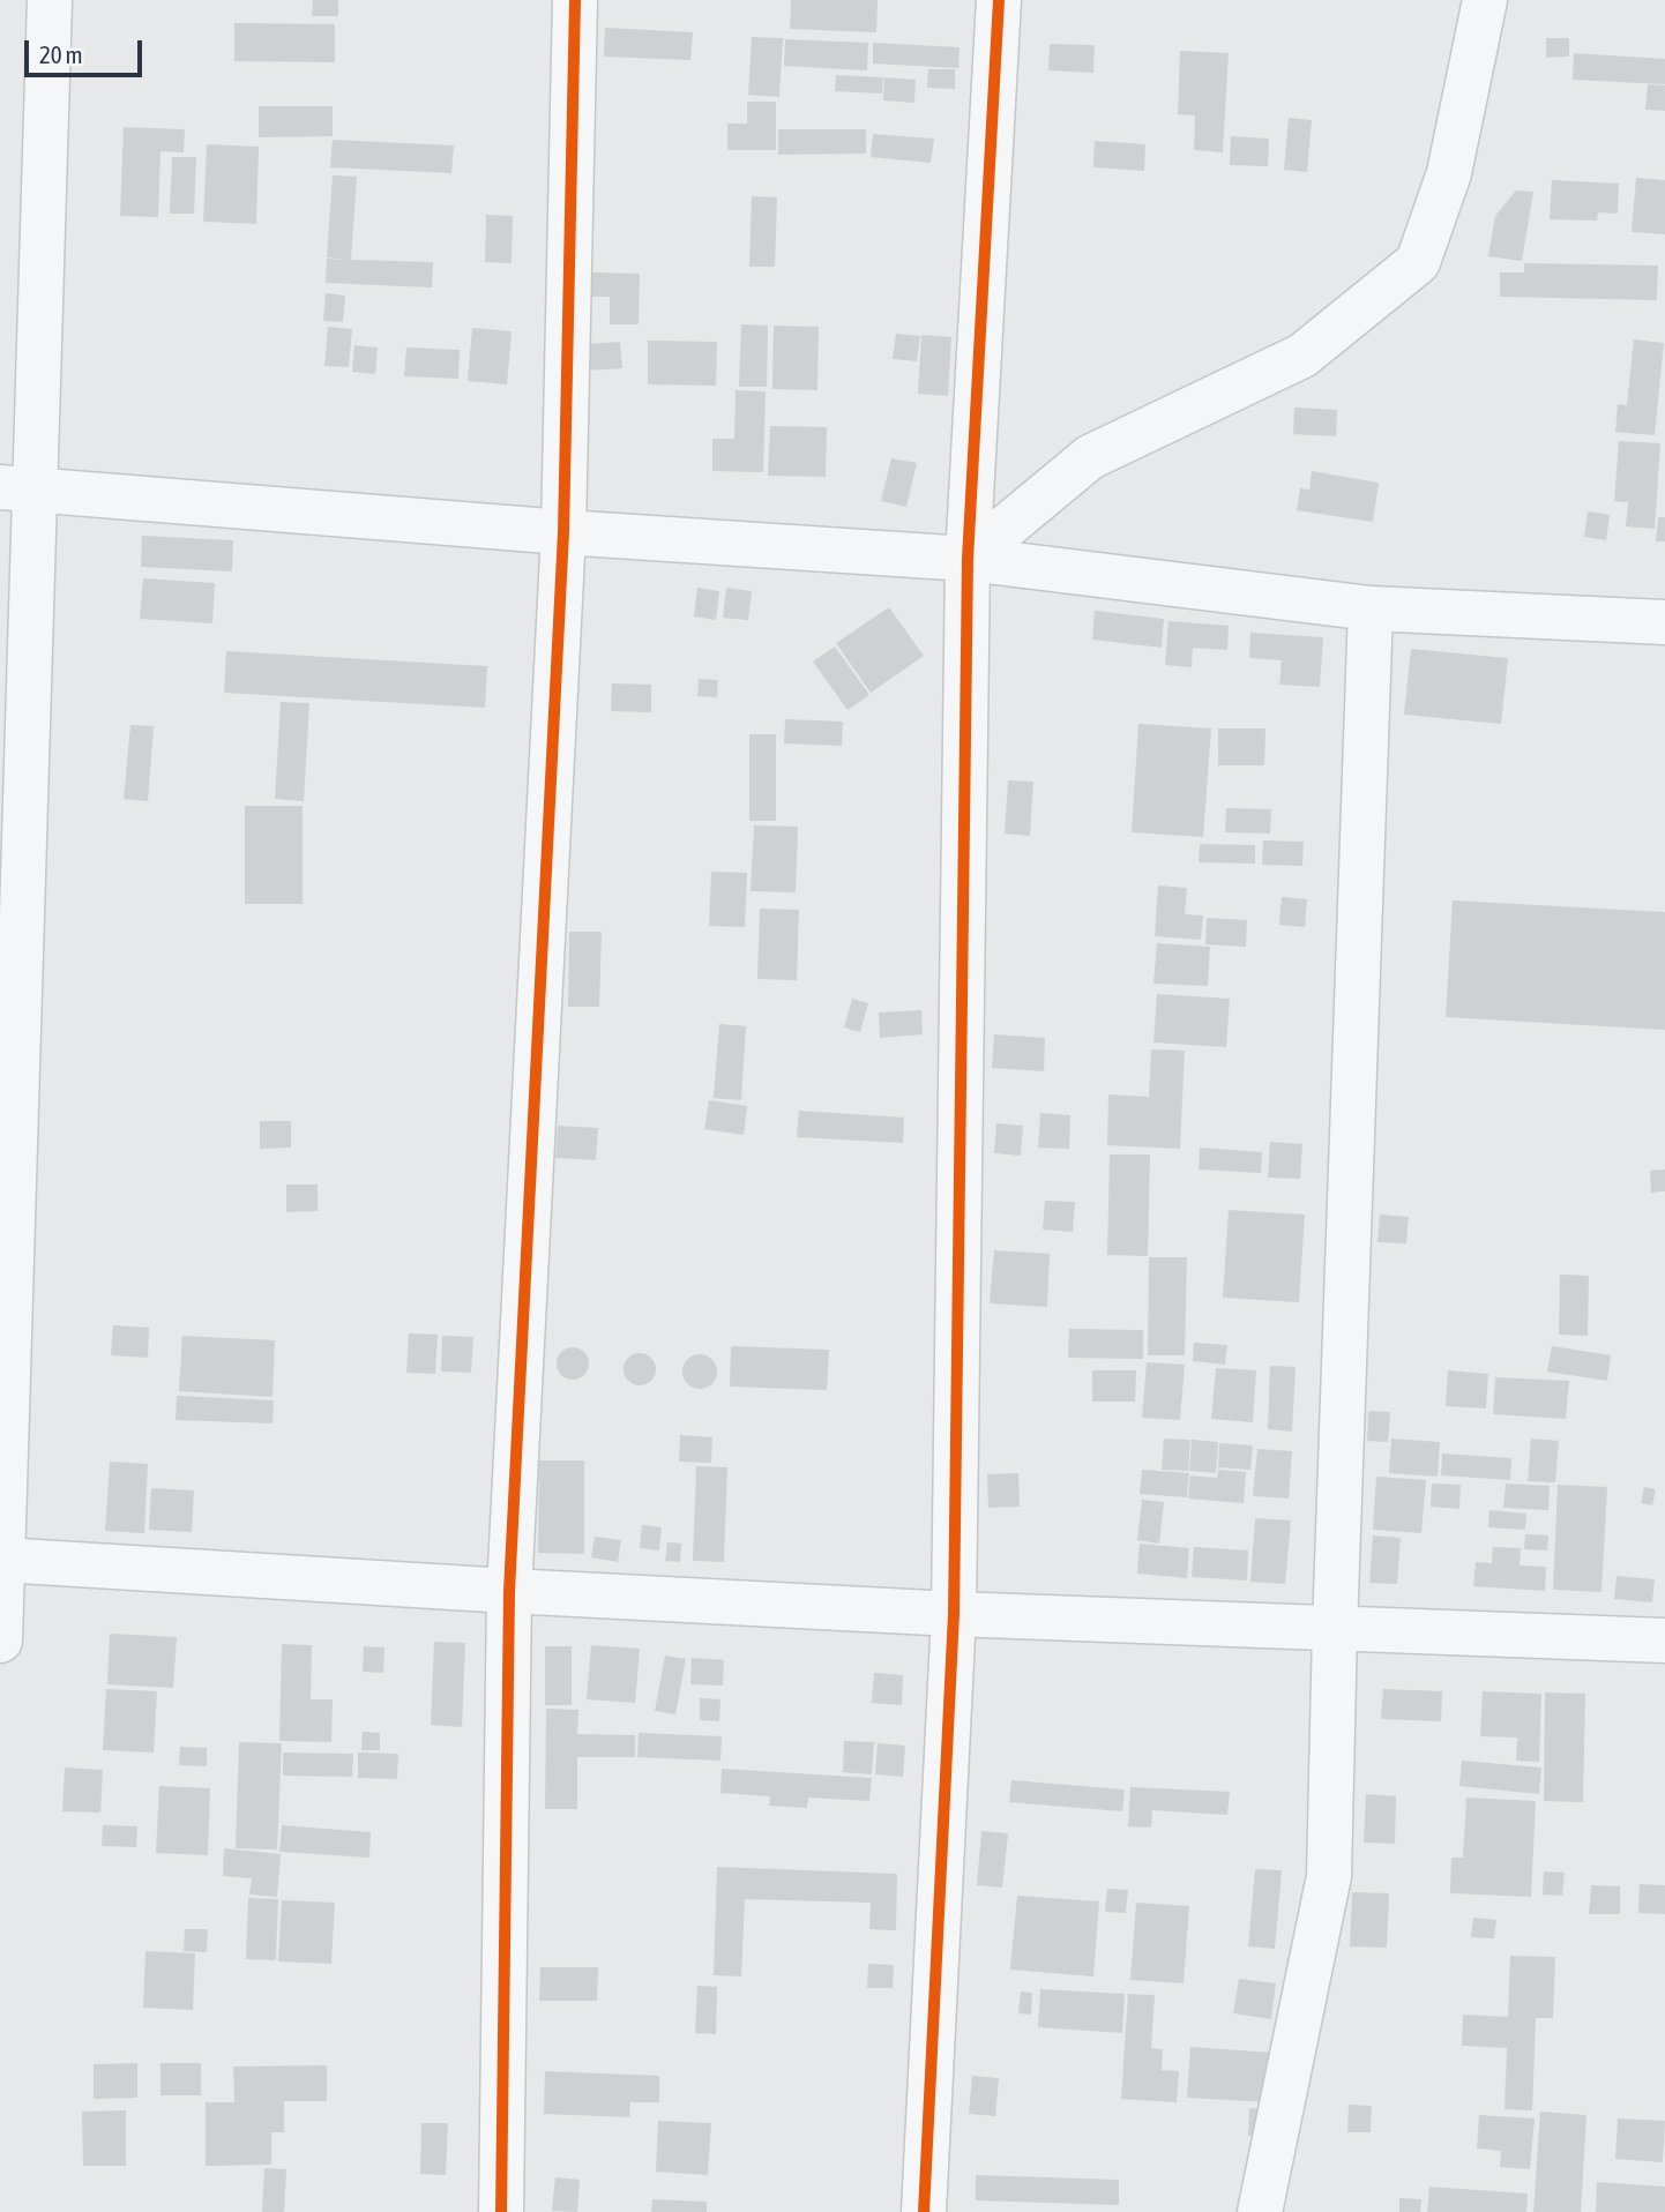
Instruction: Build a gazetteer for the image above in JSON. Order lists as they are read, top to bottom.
{
  "scale_bar": "20 m"
}
